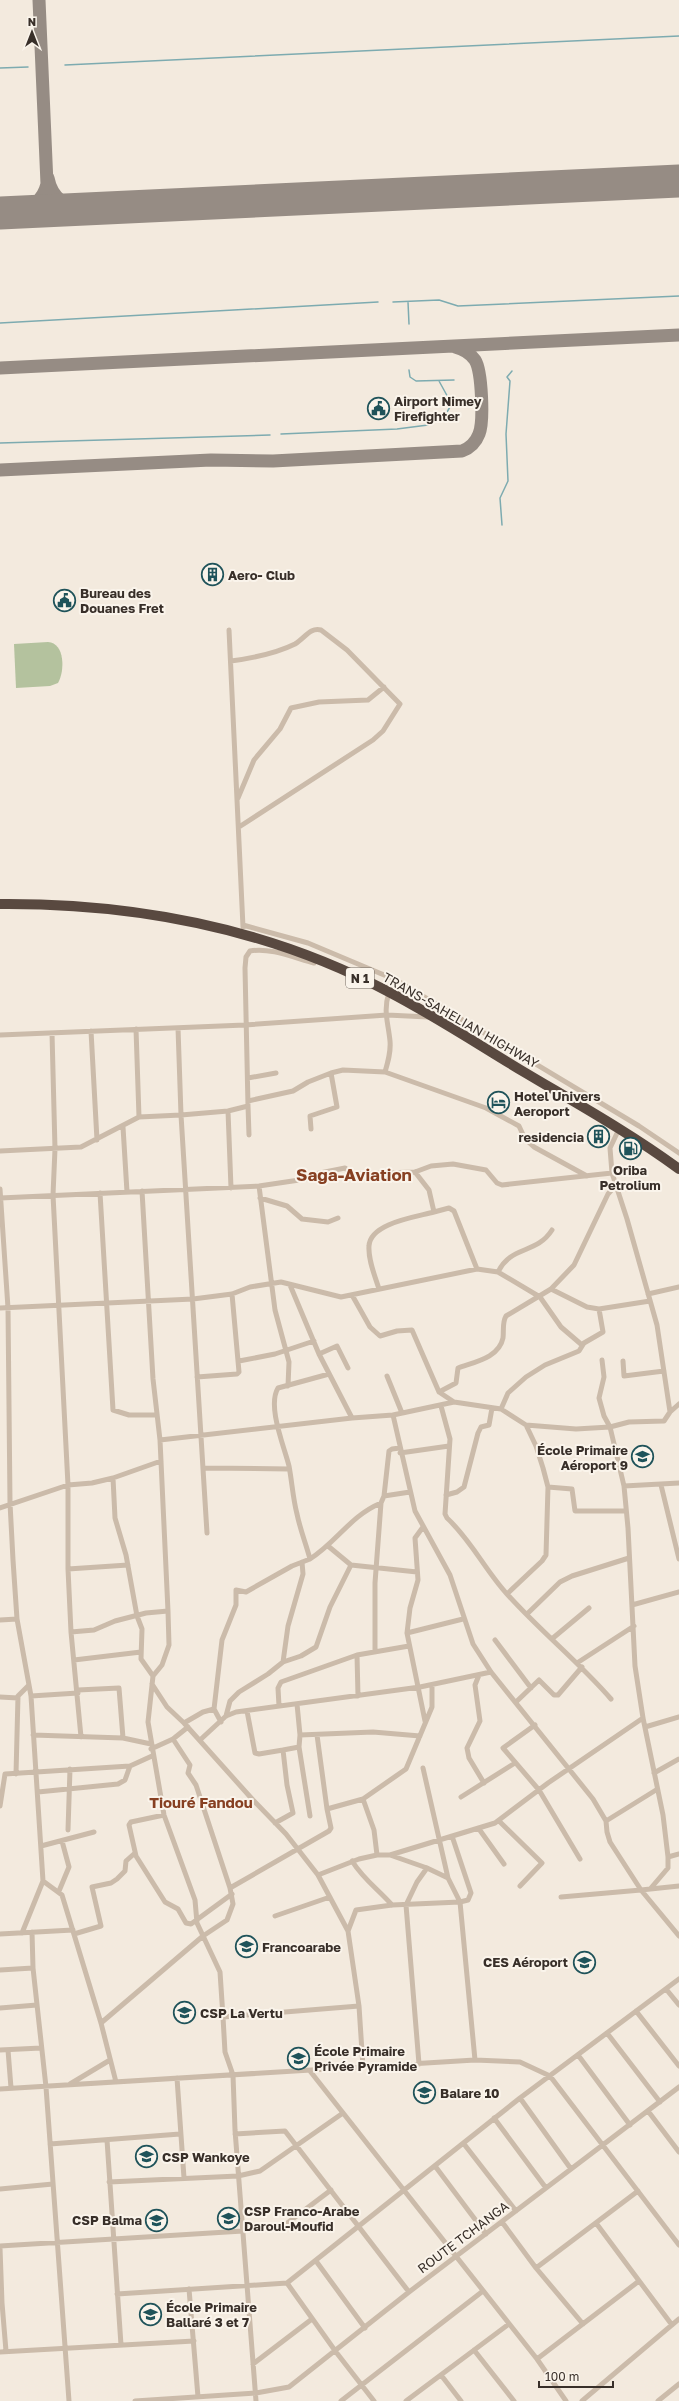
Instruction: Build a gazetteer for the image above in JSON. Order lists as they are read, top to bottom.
{
  "streets": {
    "highway": ["N 1", "TRANS-SAHELIAN HIGHWAY"],
    "street": ["ROUTE TCHANGA"]
  },
  "districts": ["Saga-Aviation", "Tiouré Fandou"],
  "places": {
    "public building": ["Airport Nimey Firefighter", "Bureau des Douanes Fret"],
    "building": ["Aero- Club", "residencia"],
    "hotel": ["Hotel Univers Aeroport"],
    "fuel station": ["Oriba Petrolium"],
    "school or university": [
      "École Primaire Aéroport 9",
      "Francoarabe",
      "CES Aéroport",
      "CSP La Vertu",
      "École Primaire Privée Pyramide",
      "Balare 10",
      "CSP Wankoye",
      "CSP Franco-Arabe Daroul-Moufid",
      "CSP Balma",
      "École Primaire Ballaré 3 et 7"
    ]
  },
  "scale_bar": "100 m",
  "north": "top"
}
